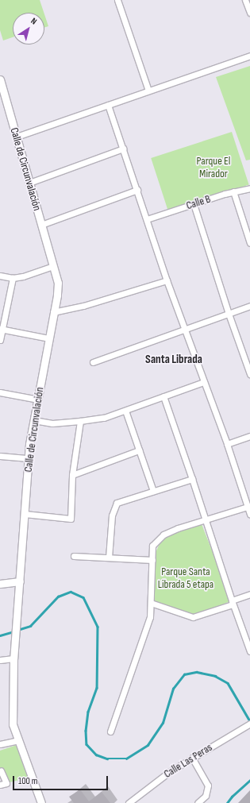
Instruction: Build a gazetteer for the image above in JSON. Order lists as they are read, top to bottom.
{
  "streets": {
    "street": ["Calle de Circunvalación", "Calle B", "Calle Las Peras"]
  },
  "districts": ["Santa Librada"],
  "parks": ["Parque El Mirador", "Parque Santa Librada 5 etapa"],
  "scale_bar": "100 m",
  "north": "top right"
}
